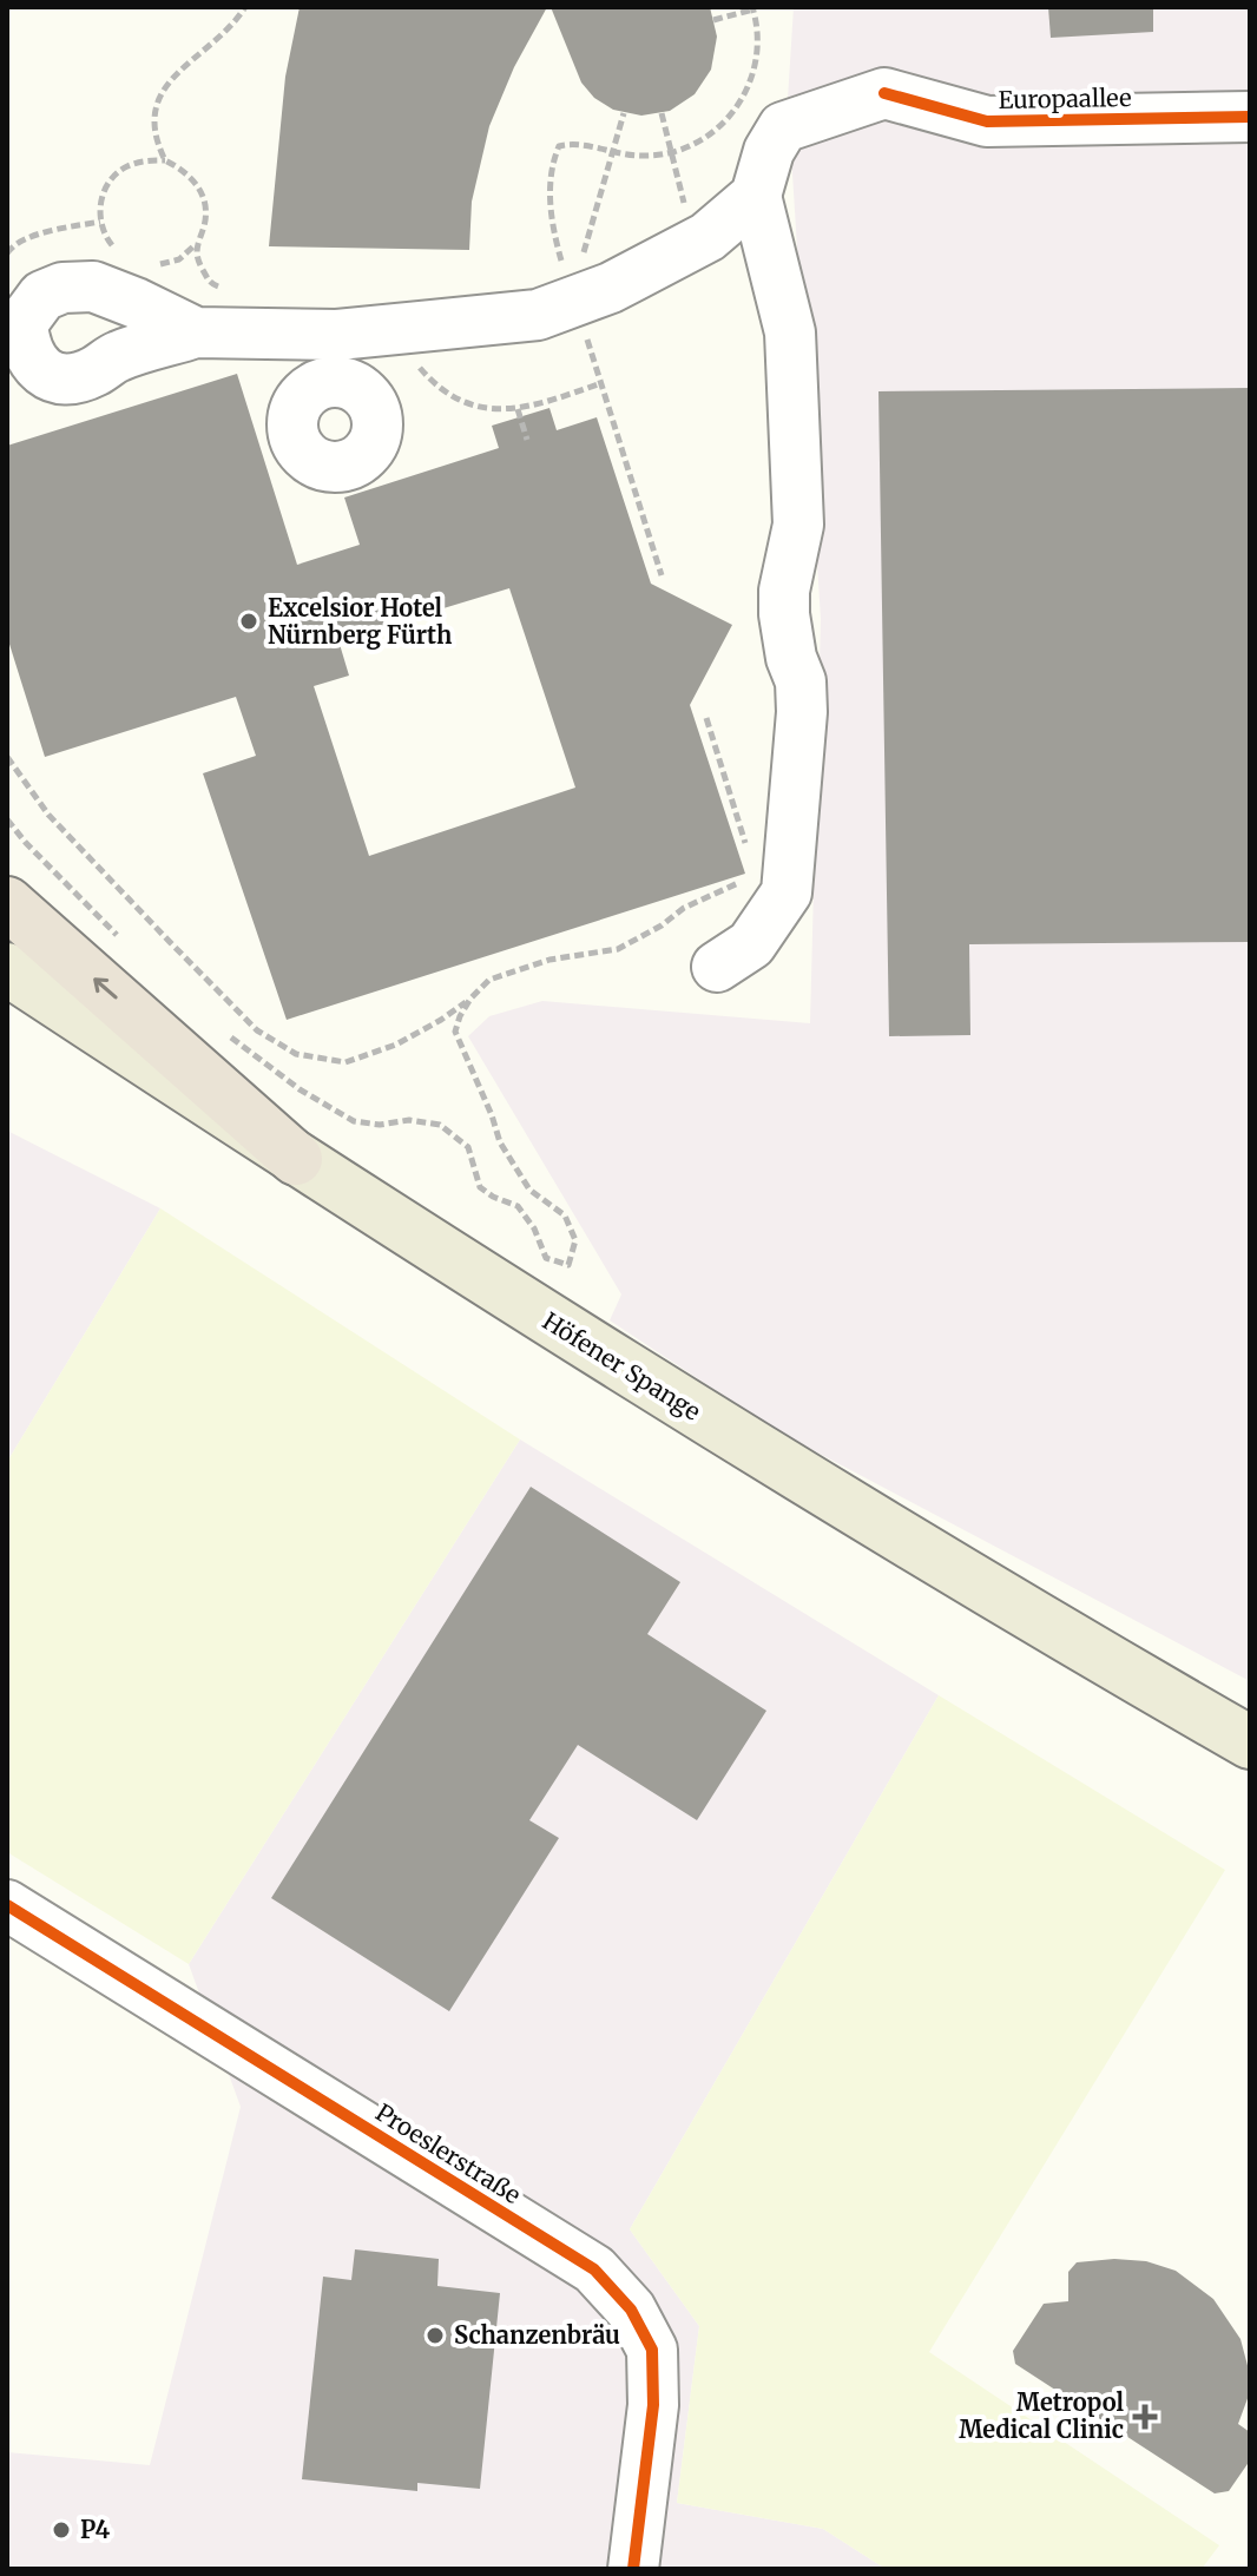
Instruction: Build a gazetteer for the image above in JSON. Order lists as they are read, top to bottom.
{
  "streets": {
    "main road": ["Höfener Spange"],
    "street": ["Europaallee", "Proeslerstraße"]
  },
  "places": {
    "other": ["Excelsior Hotel Nürnberg Fürth", "Schanzenbräu", "P4"],
    "health": ["Metropol Medical Clinic"]
  }
}
